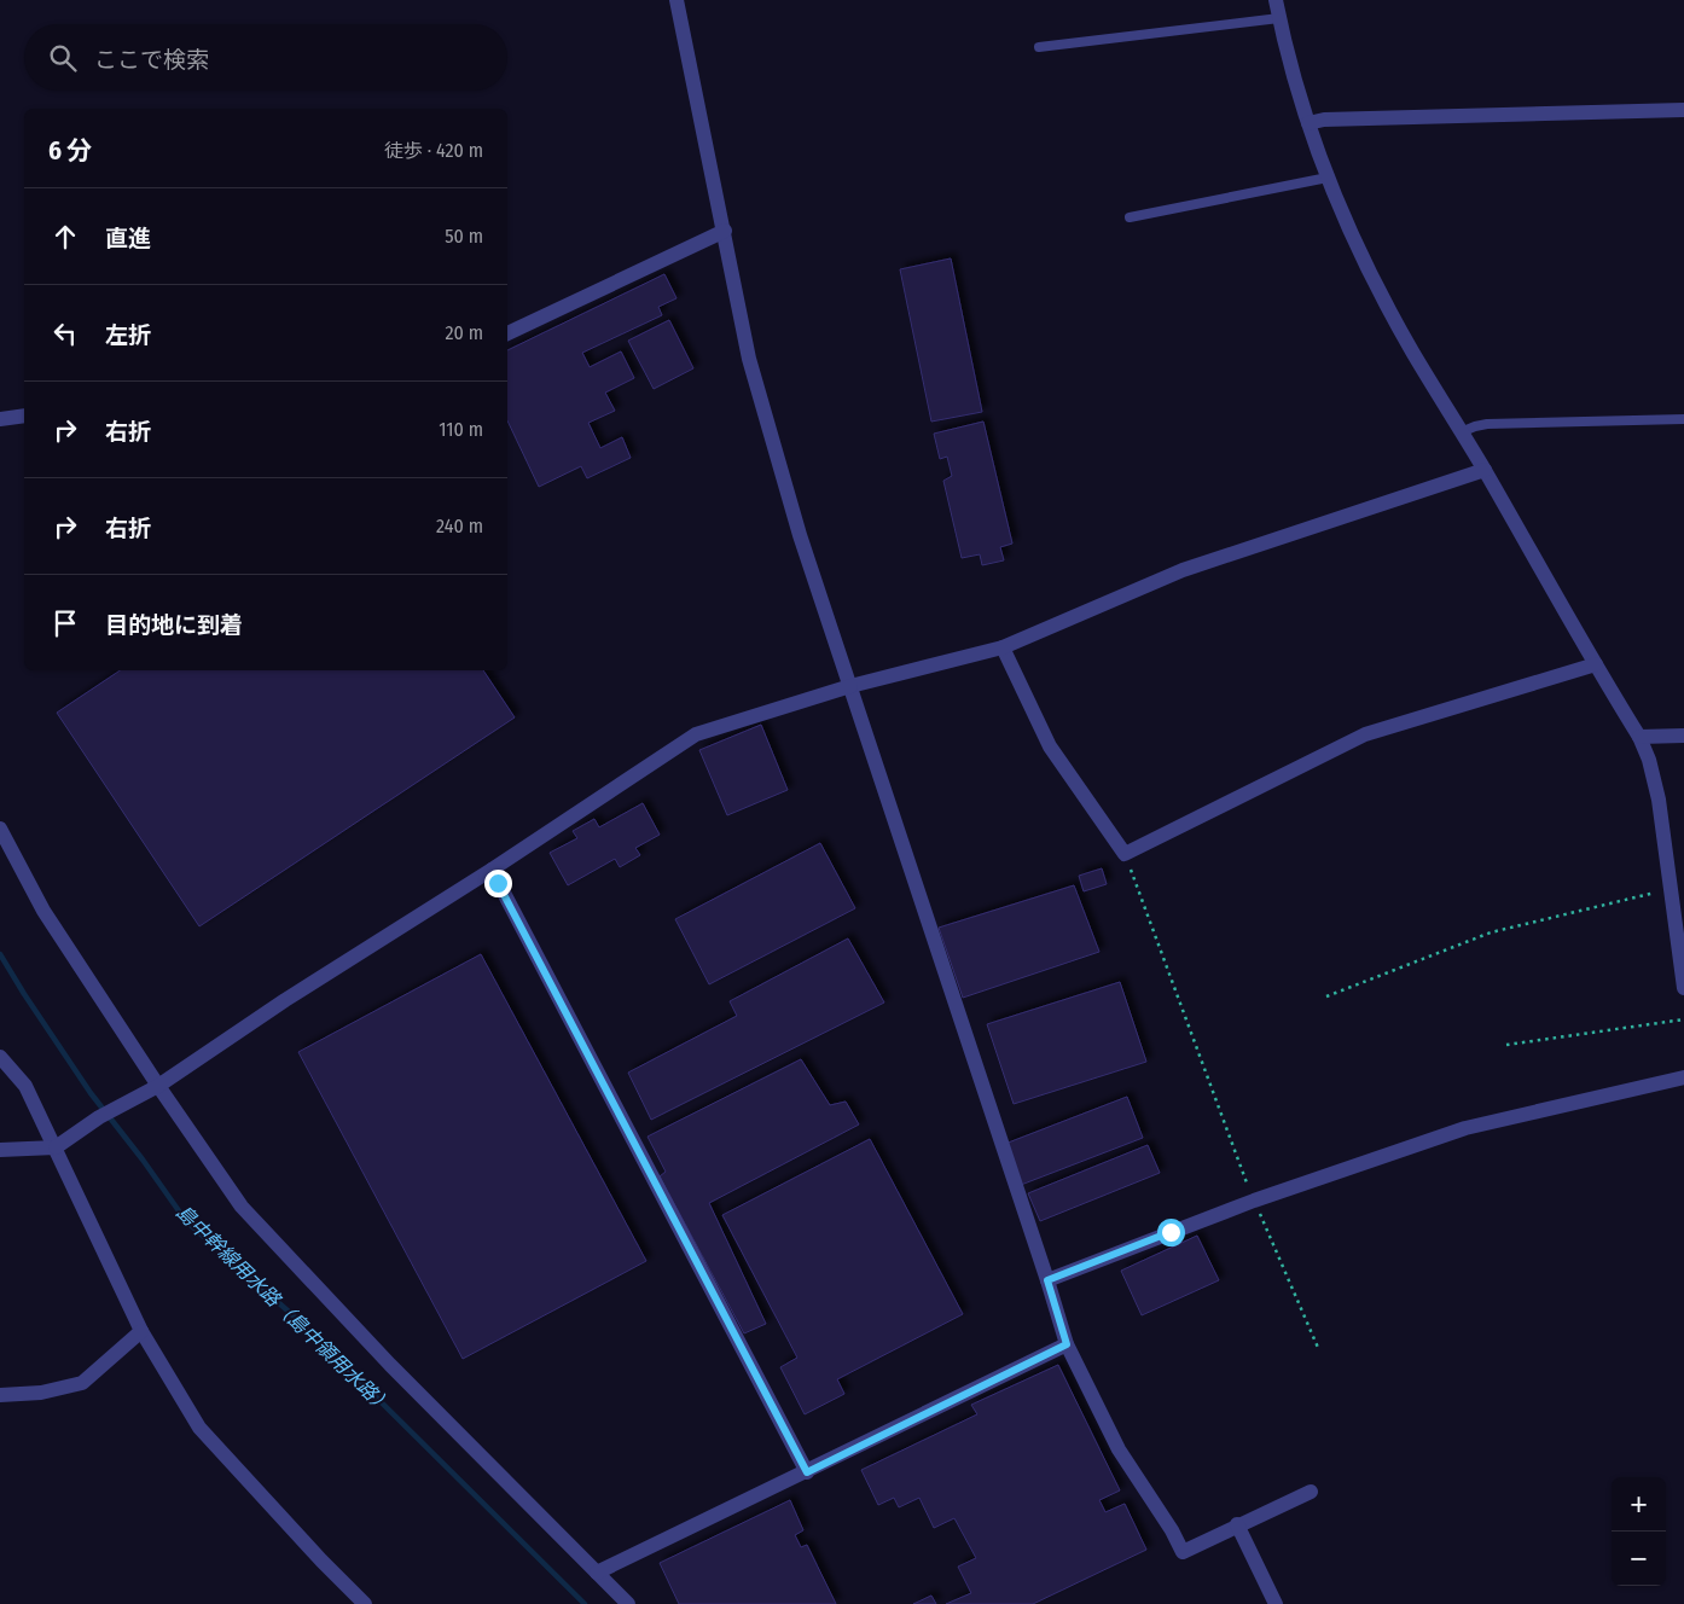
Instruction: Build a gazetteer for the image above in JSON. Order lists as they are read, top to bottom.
{
  "water": ["島中幹線用水路（島中領用水路）"],
  "page": {
    "search": "ここで検索",
    "heading": ["6 分", "徒歩 · 420 m"],
    "list": [
      ["直進", "50 m"],
      ["左折", "20 m"],
      ["右折", "110 m"],
      ["右折", "240 m"],
      "目的地に到着"
    ],
    "map_buttons": ["+", "−"]
  }
}
